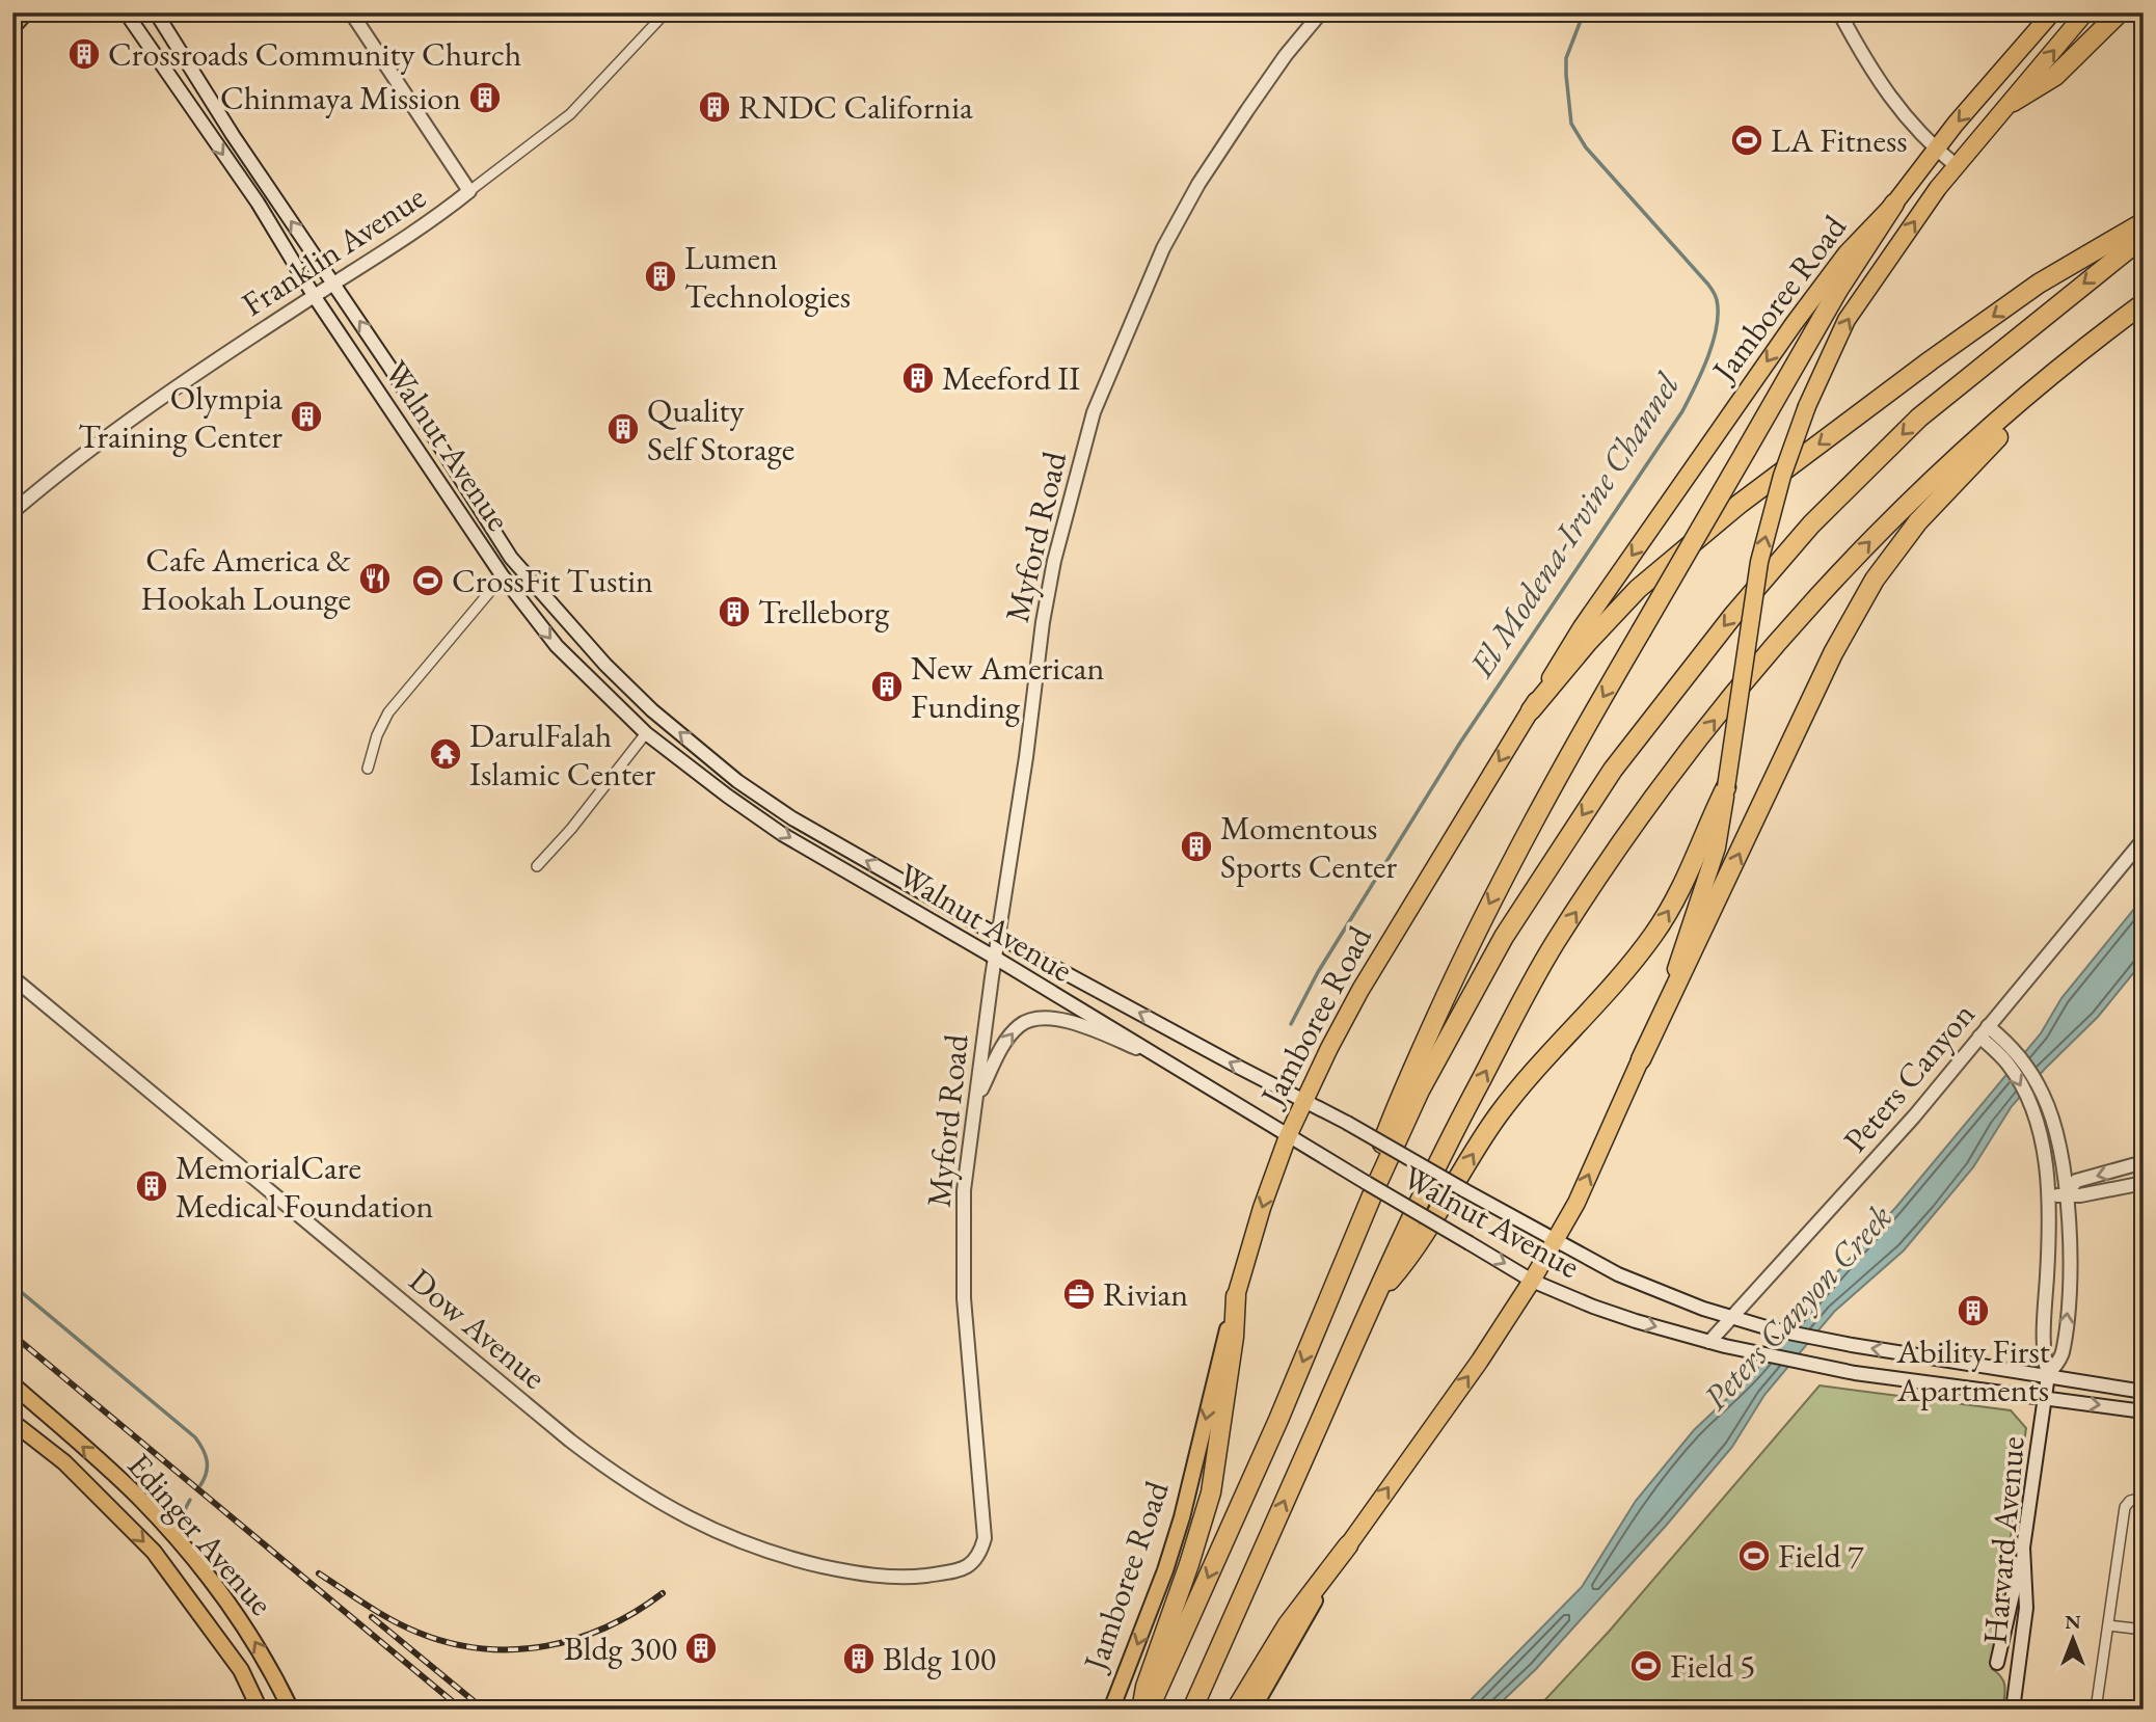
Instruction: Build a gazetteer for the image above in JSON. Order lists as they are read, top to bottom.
{
  "streets": {
    "highway": ["Jamboree Road"],
    "main road": [
      "Franklin Avenue",
      "Walnut Avenue",
      "Myford Road",
      "Peters Canyon",
      "Dow Avenue",
      "Edinger Avenue",
      "Harvard Avenue"
    ]
  },
  "crossings": [
    ["Franklin Avenue", "Walnut Avenue"],
    ["Jamboree Road", "Walnut Avenue"],
    ["Walnut Avenue", "Myford Road"],
    ["Walnut Avenue", "Peters Canyon"],
    ["Walnut Avenue", "Harvard Avenue"],
    ["Myford Road", "Dow Avenue"],
    ["Peters Canyon", "Harvard Avenue"]
  ],
  "water": ["El Modena-Irvine Channel", "Peters Canyon Creek"],
  "places": {
    "building": [
      "Crossroads Community Church",
      "Chinmaya Mission",
      "RNDC California",
      "Lumen Technologies",
      "Meeford II",
      "Olympia Training Center",
      "Quality Self Storage",
      "Trelleborg",
      "New American Funding",
      "Momentous Sports Center",
      "MemorialCare Medical Foundation",
      "Ability First Apartments",
      "Bldg 300",
      "Bldg 100"
    ],
    "sports": [
      "LA Fitness",
      "CrossFit Tustin",
      "Field 7",
      "Field 5"
    ],
    "restaurant": ["Cafe America & Hookah Lounge"],
    "temple": ["DarulFalah Islamic Center"],
    "office": ["Rivian"]
  },
  "north": "top"
}
